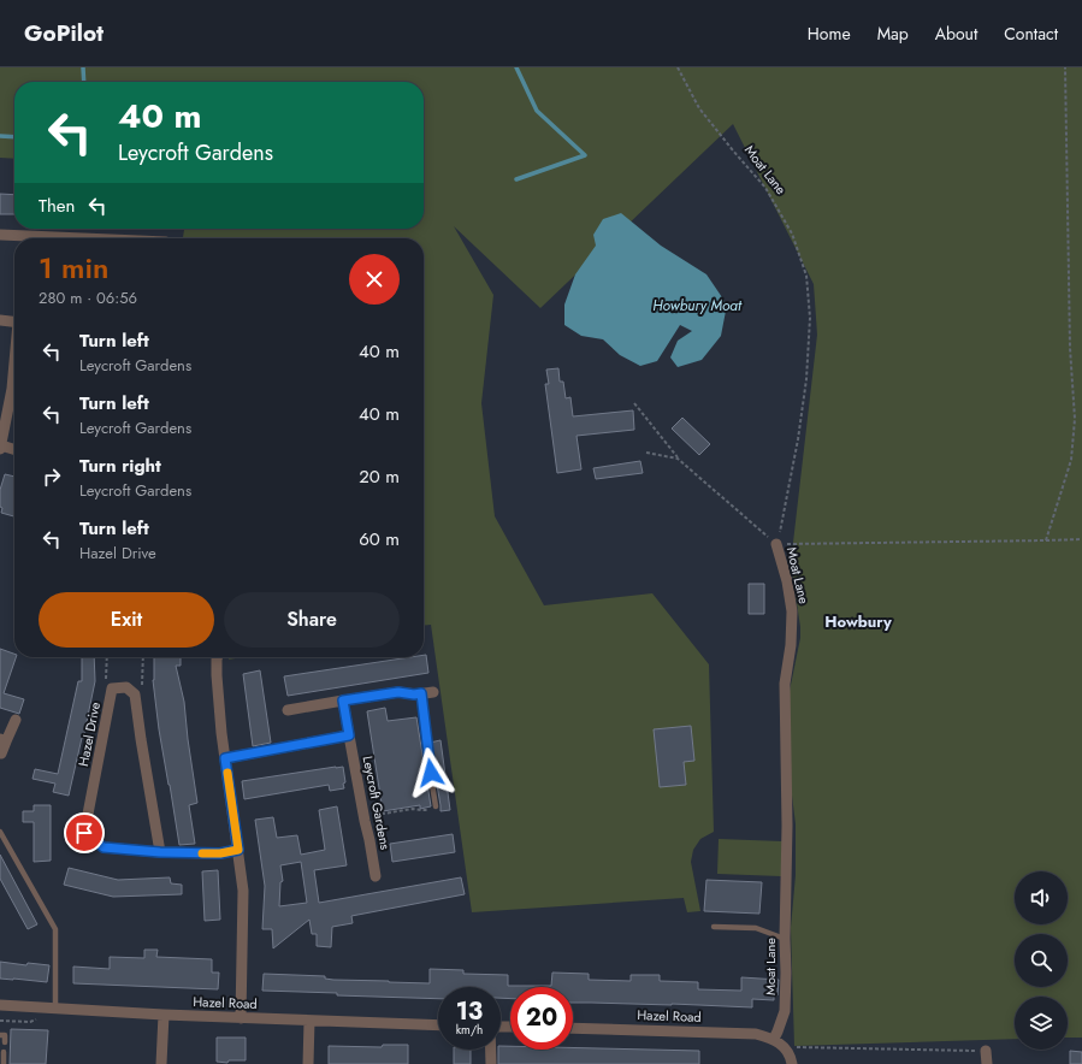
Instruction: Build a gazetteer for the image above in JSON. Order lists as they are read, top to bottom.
{
  "streets": {
    "street": [
      "Moat Lane",
      "Hazel Drive",
      "Leycroft Gardens",
      "Hazel Road"
    ]
  },
  "crossings": [
    ["Moat Lane", "Hazel Road"]
  ],
  "districts": ["Howbury"],
  "water": ["Howbury Moat"],
  "page": {
    "header": "GoPilot",
    "nav": [
      "Home",
      "Map",
      "About",
      "Contact"
    ],
    "turn": ["40 m", "Leycroft Gardens"],
    "then": "Then",
    "heading": ["1 min", "280 m · 06:56"],
    "list": [
      {
        "name": "Turn left",
        "note": "Leycroft Gardens",
        "value": "40 m"
      },
      {
        "name": "Turn left",
        "note": "Leycroft Gardens",
        "value": "40 m"
      },
      {
        "name": "Turn right",
        "note": "Leycroft Gardens",
        "value": "20 m"
      },
      {
        "name": "Turn left",
        "note": "Hazel Drive",
        "value": "60 m"
      }
    ],
    "buttons": ["Exit", "Share"],
    "speed": "13 km/h",
    "limit": "20"
  }
}
